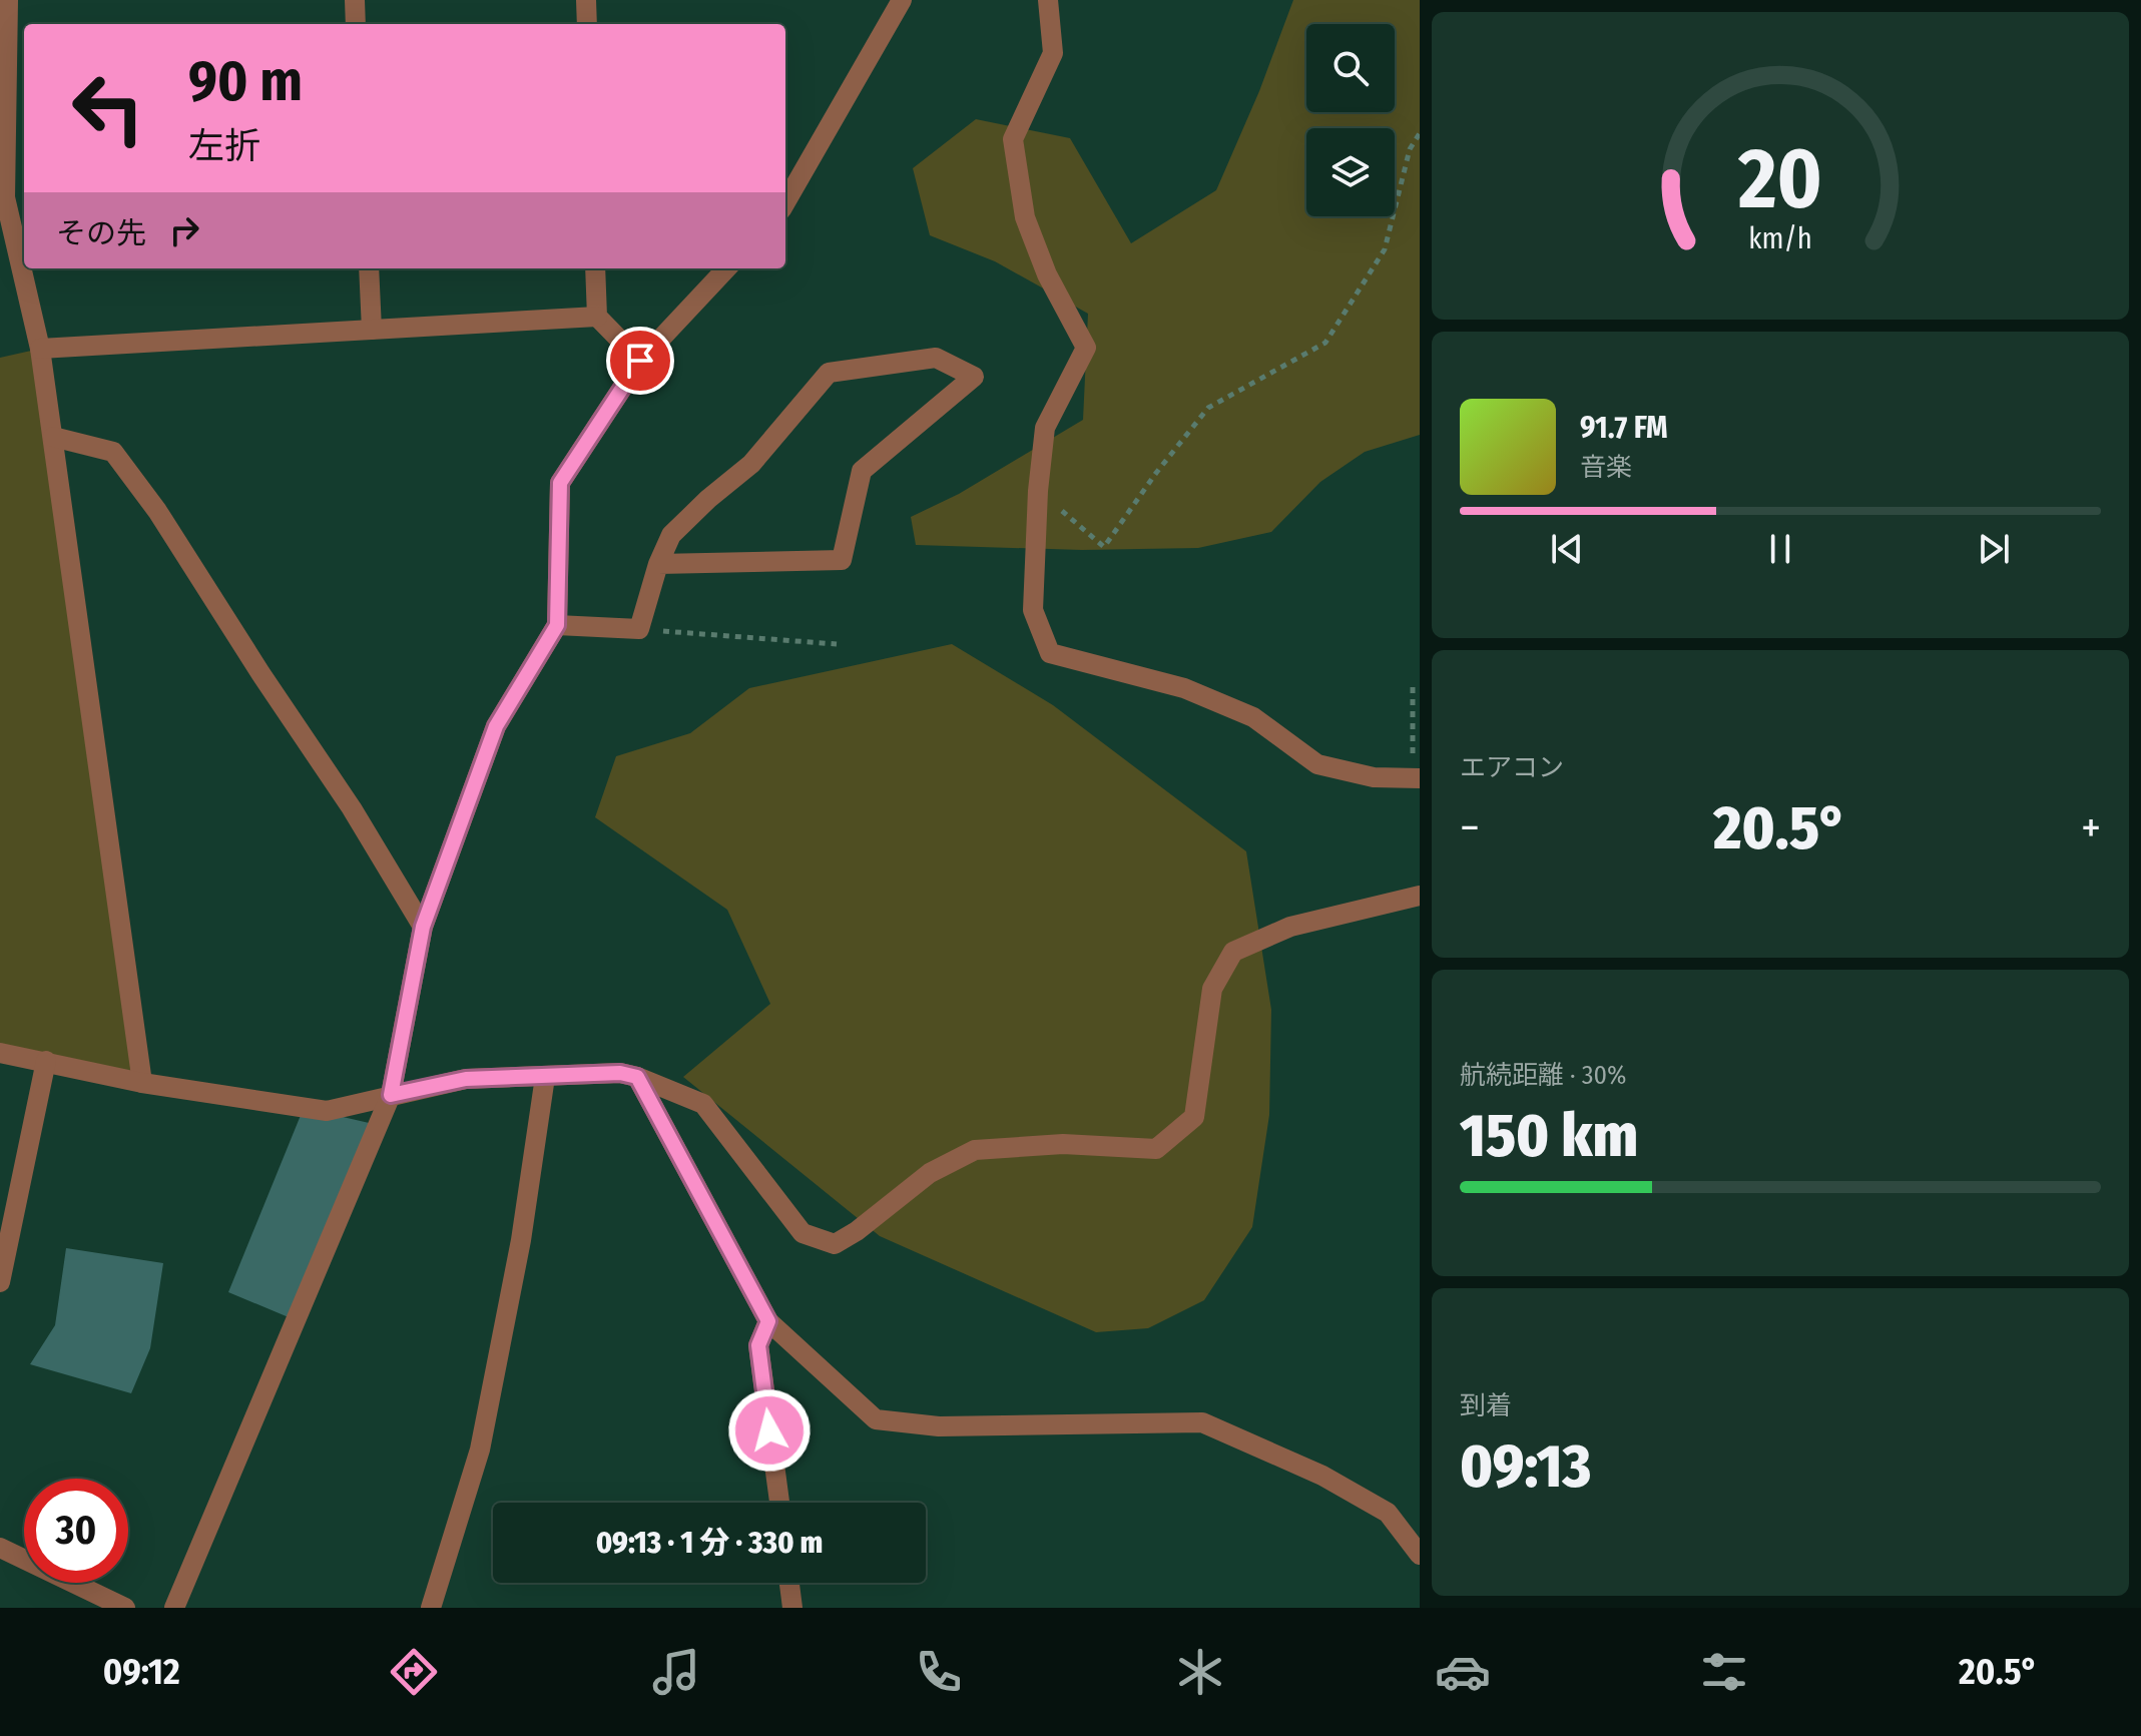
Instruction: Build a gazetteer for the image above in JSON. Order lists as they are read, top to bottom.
{
  "page": {
    "turn": ["90 m", "左折"],
    "then": "その先",
    "song": ["91.7 FM", "音楽"],
    "tile": [
      "エアコン",
      ["航続距離 · 30%", "150 km"],
      ["到着", "09:13"]
    ],
    "heat": ["−", "20.5°", "+"],
    "limit": "30",
    "trip": "09:13 · 1 分 · 330 m",
    "tabs": ["09:12", "20.5°"],
    "gauge": ["20", "km/h"]
  }
}
